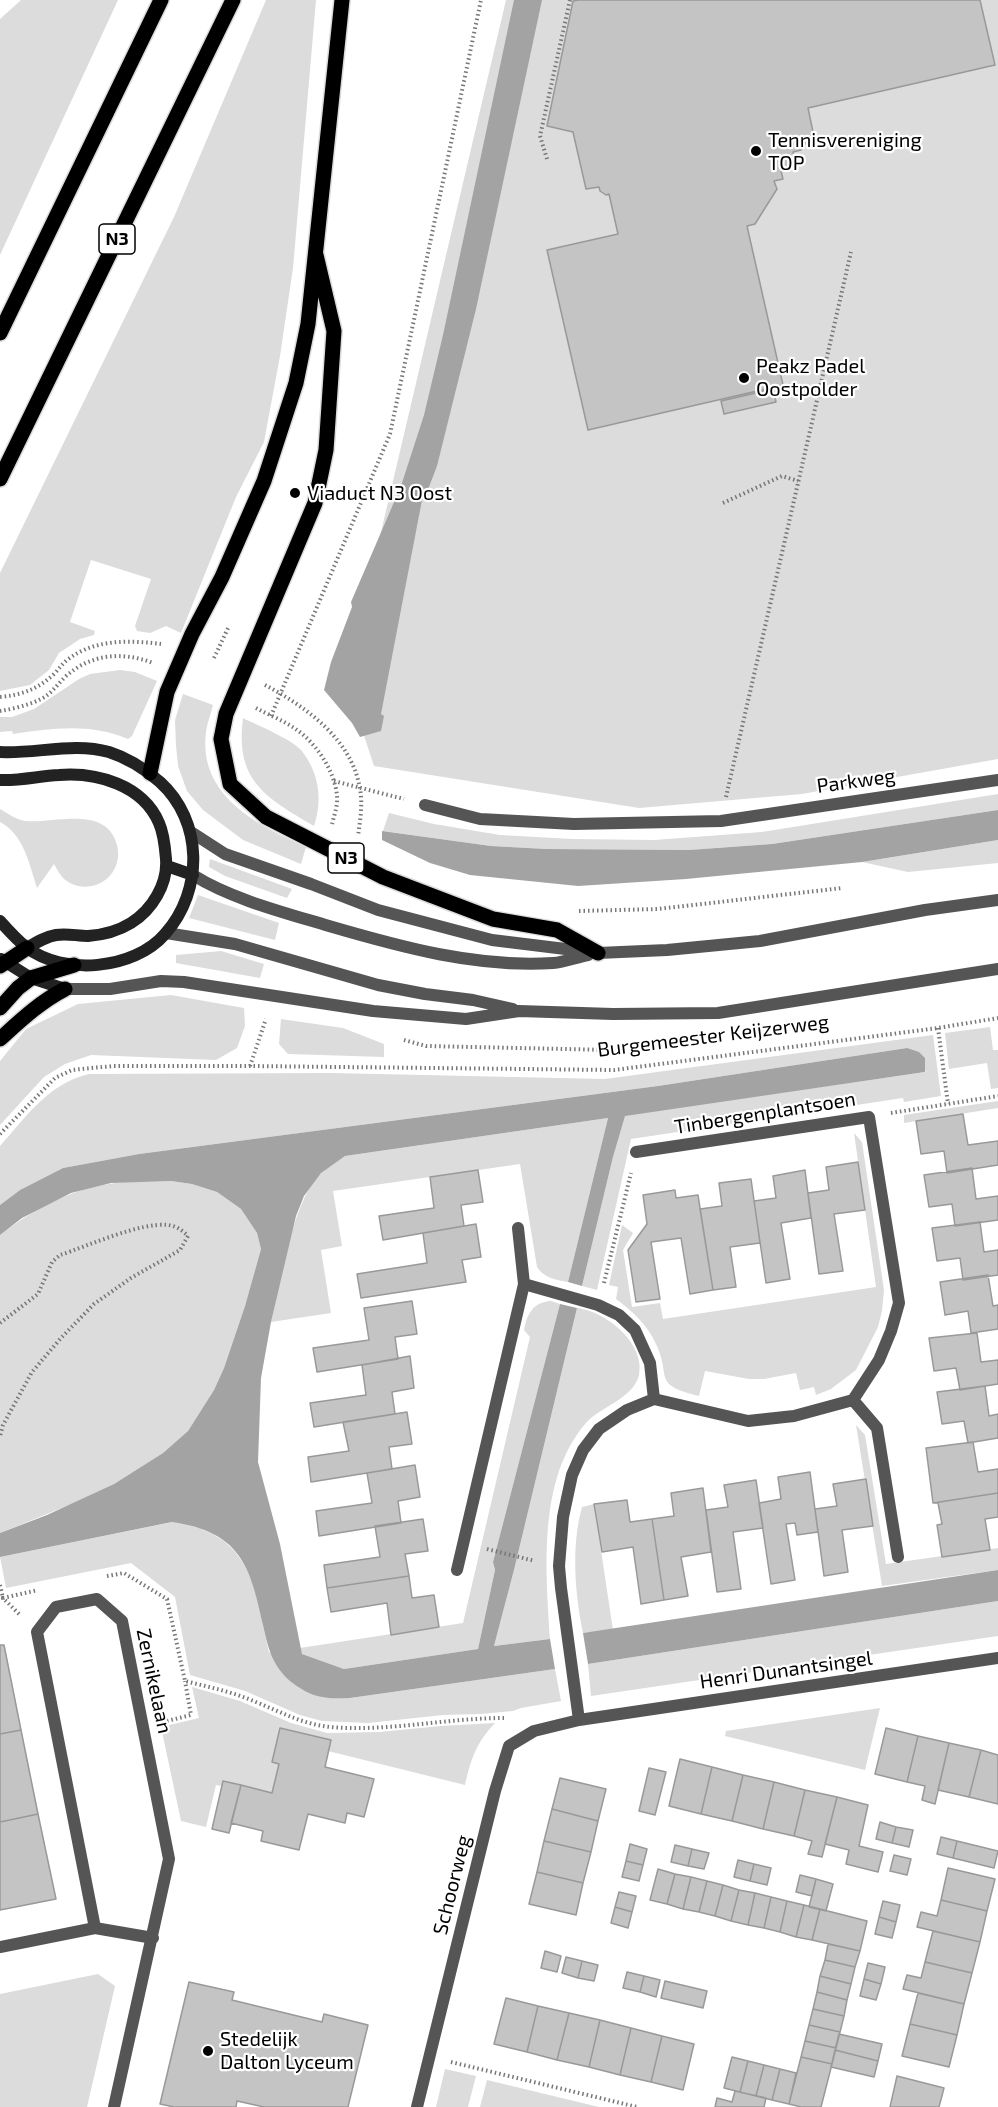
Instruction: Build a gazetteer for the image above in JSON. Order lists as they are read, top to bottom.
{
  "streets": {
    "main road": ["N3"],
    "street": [
      "Parkweg",
      "Burgemeester Keijzerweg",
      "Tinbergenplantsoen",
      "Henri Dunantsingel",
      "Zernikelaan",
      "Schoorweg"
    ]
  },
  "crossings": [
    ["Henri Dunantsingel", "Schoorweg"]
  ],
  "places": [
    "Tennisvereniging TOP",
    "Peakz Padel Oostpolder",
    "Viaduct N3 Oost",
    "Stedelijk Dalton Lyceum"
  ]
}
